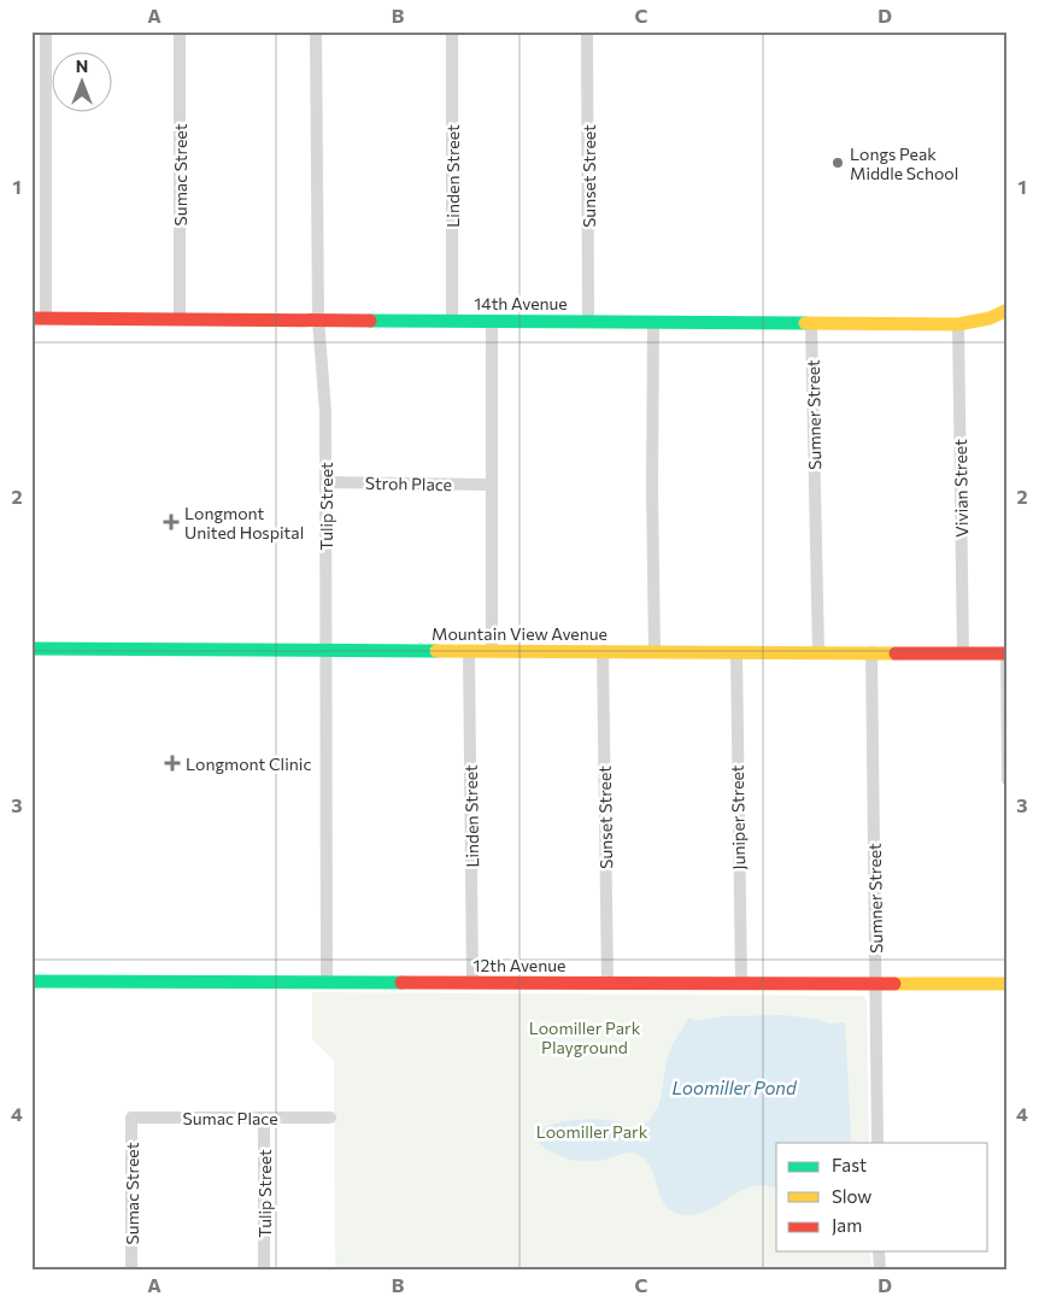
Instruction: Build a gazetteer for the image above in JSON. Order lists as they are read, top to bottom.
{
  "streets": {
    "street": [
      "Sumac Street",
      "Linden Street",
      "Sunset Street",
      "14th Avenue",
      "Sumner Street",
      "Stroh Place",
      "Vivian Street",
      "Tulip Street",
      "Mountain View Avenue",
      "Juniper Street",
      "12th Avenue",
      "Sumac Place"
    ]
  },
  "crossings": [
    ["Sumac Street", "14th Avenue"],
    ["Sumac Street", "Sumac Place"],
    ["Linden Street", "14th Avenue"],
    ["Linden Street", "Mountain View Avenue"],
    ["Linden Street", "12th Avenue"],
    ["Sunset Street", "14th Avenue"],
    ["Sunset Street", "Mountain View Avenue"],
    ["Sunset Street", "12th Avenue"],
    ["14th Avenue", "Sumner Street"],
    ["14th Avenue", "Vivian Street"],
    ["14th Avenue", "Tulip Street"],
    ["Sumner Street", "Mountain View Avenue"],
    ["Sumner Street", "12th Avenue"],
    ["Stroh Place", "Tulip Street"],
    ["Vivian Street", "Mountain View Avenue"],
    ["Tulip Street", "Mountain View Avenue"],
    ["Tulip Street", "12th Avenue"],
    ["Tulip Street", "Sumac Place"],
    ["Mountain View Avenue", "Juniper Street"],
    ["Juniper Street", "12th Avenue"]
  ],
  "water": ["Loomiller Pond"],
  "parks": ["Loomiller Park Playground", "Loomiller Park"],
  "places": {
    "other": ["Longs Peak Middle School"],
    "health": ["Longmont United Hospital", "Longmont Clinic"]
  },
  "legend": ["Fast", "Slow", "Jam"],
  "north": "top",
  "grid": {
    "columns": [
      "A",
      "B",
      "C",
      "D"
    ],
    "rows": [
      "1",
      "2",
      "3",
      "4"
    ]
  }
}
